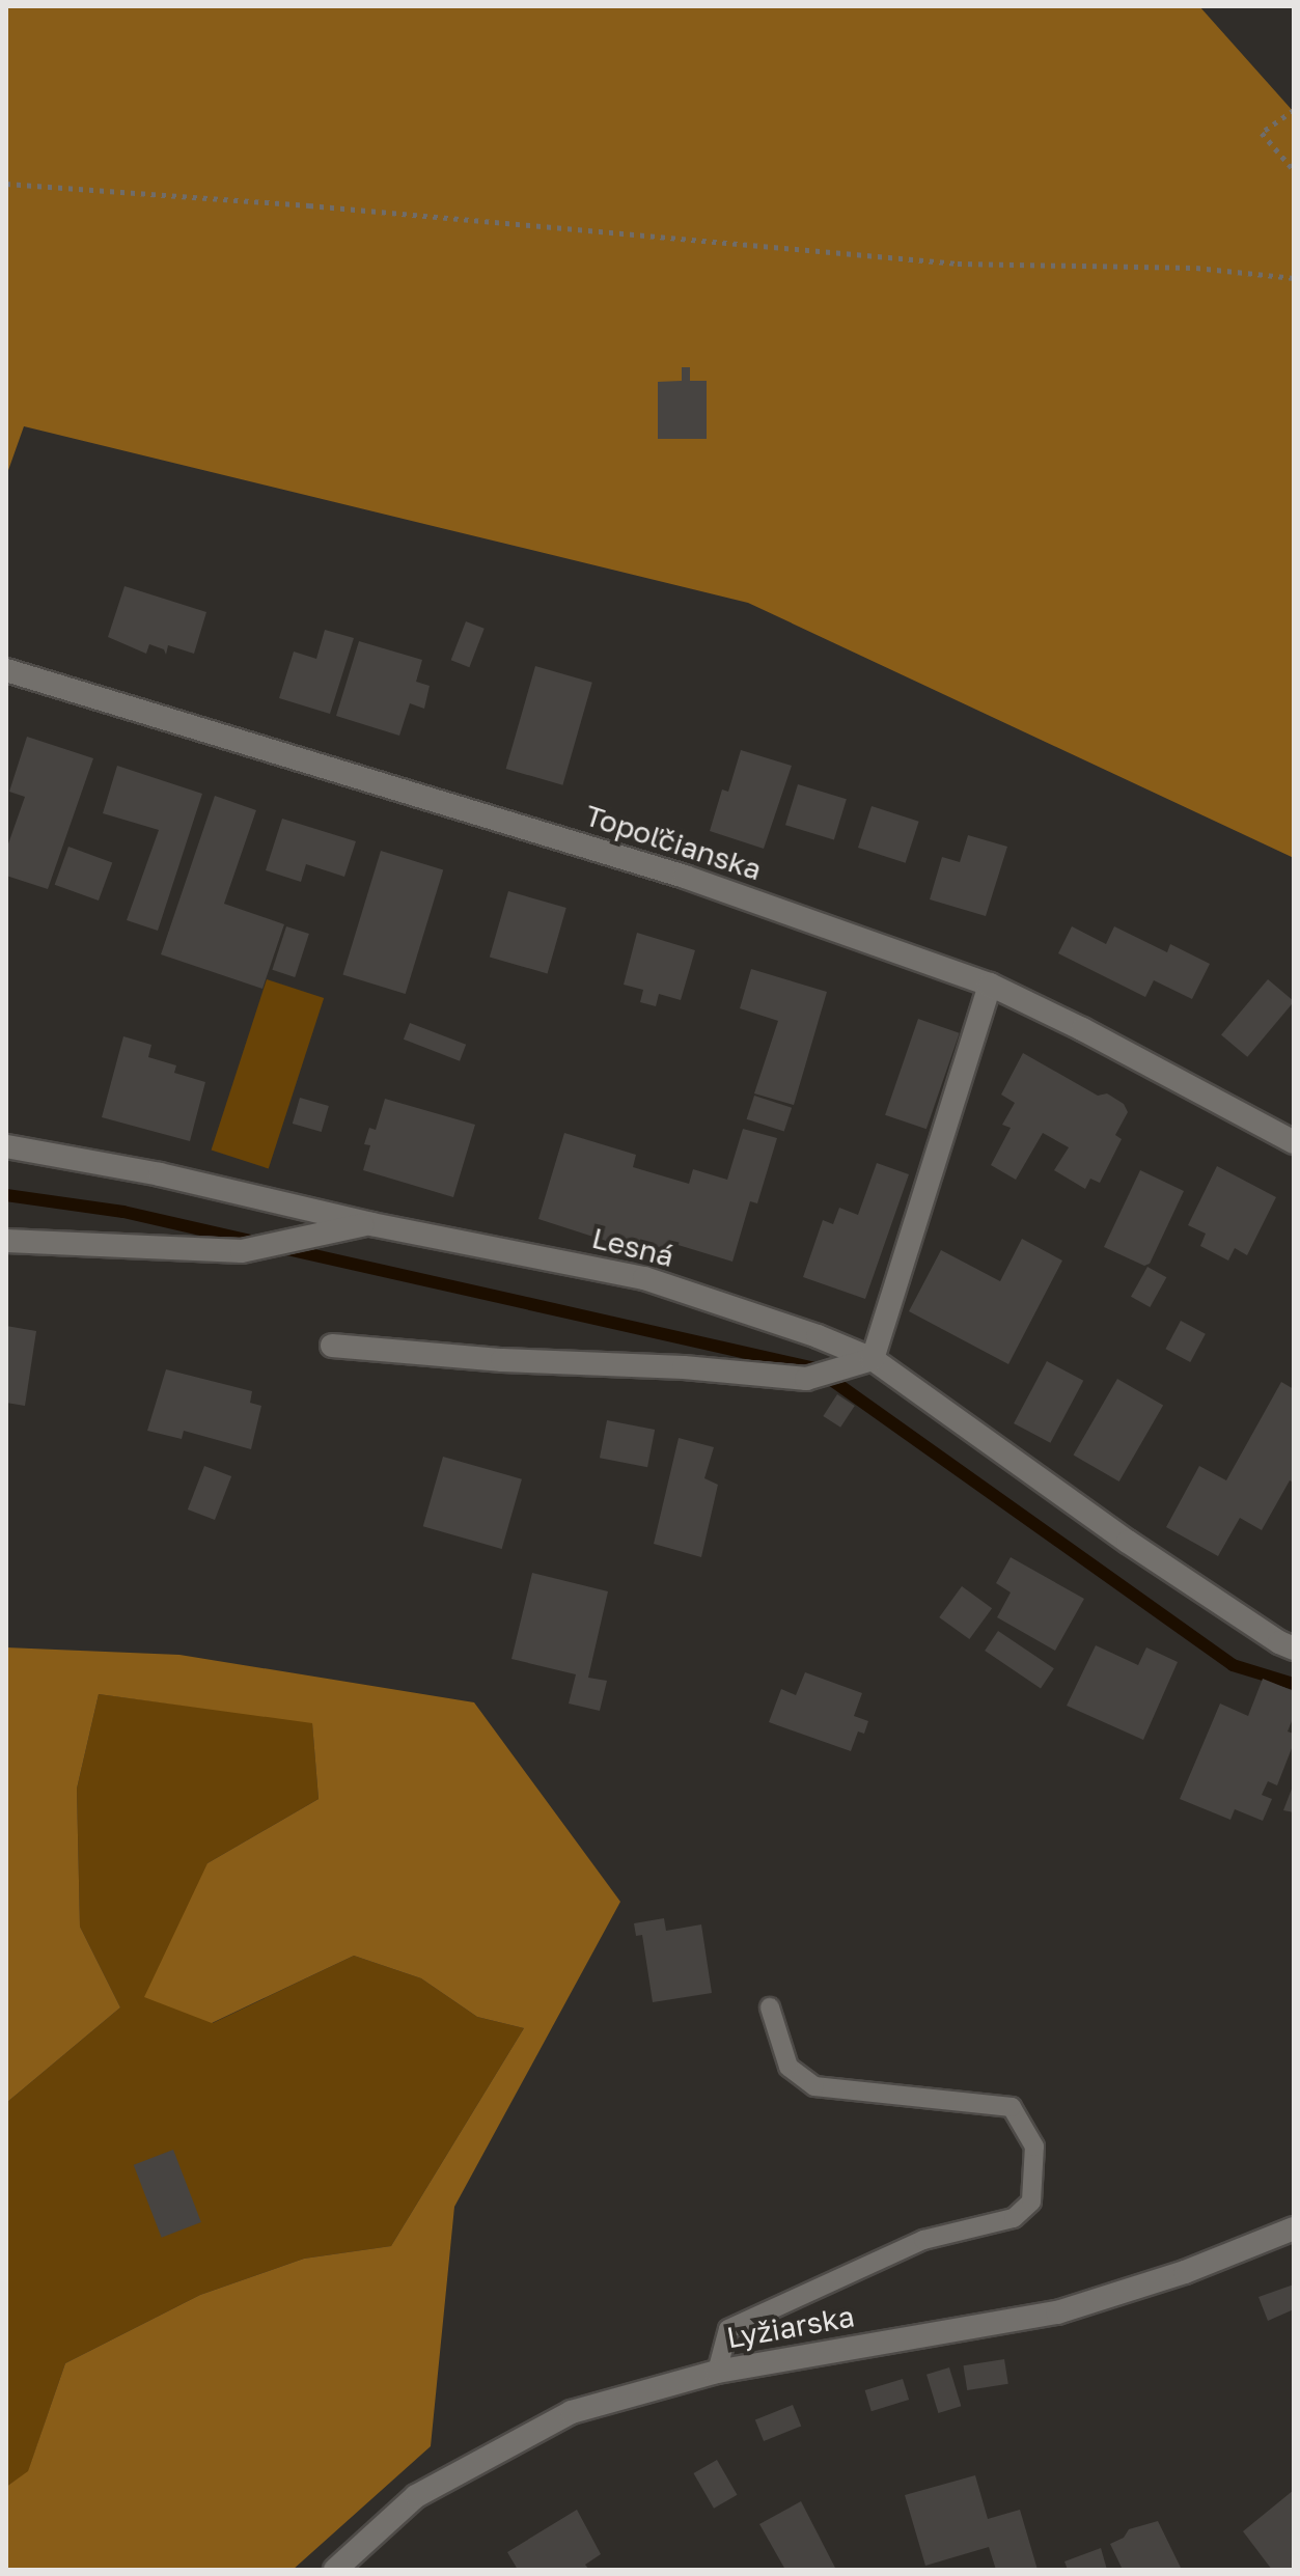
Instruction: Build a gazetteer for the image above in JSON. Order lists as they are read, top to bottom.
{
  "streets": {
    "street": ["Topoľčianska", "Lesná", "Lyžiarska"]
  }
}
